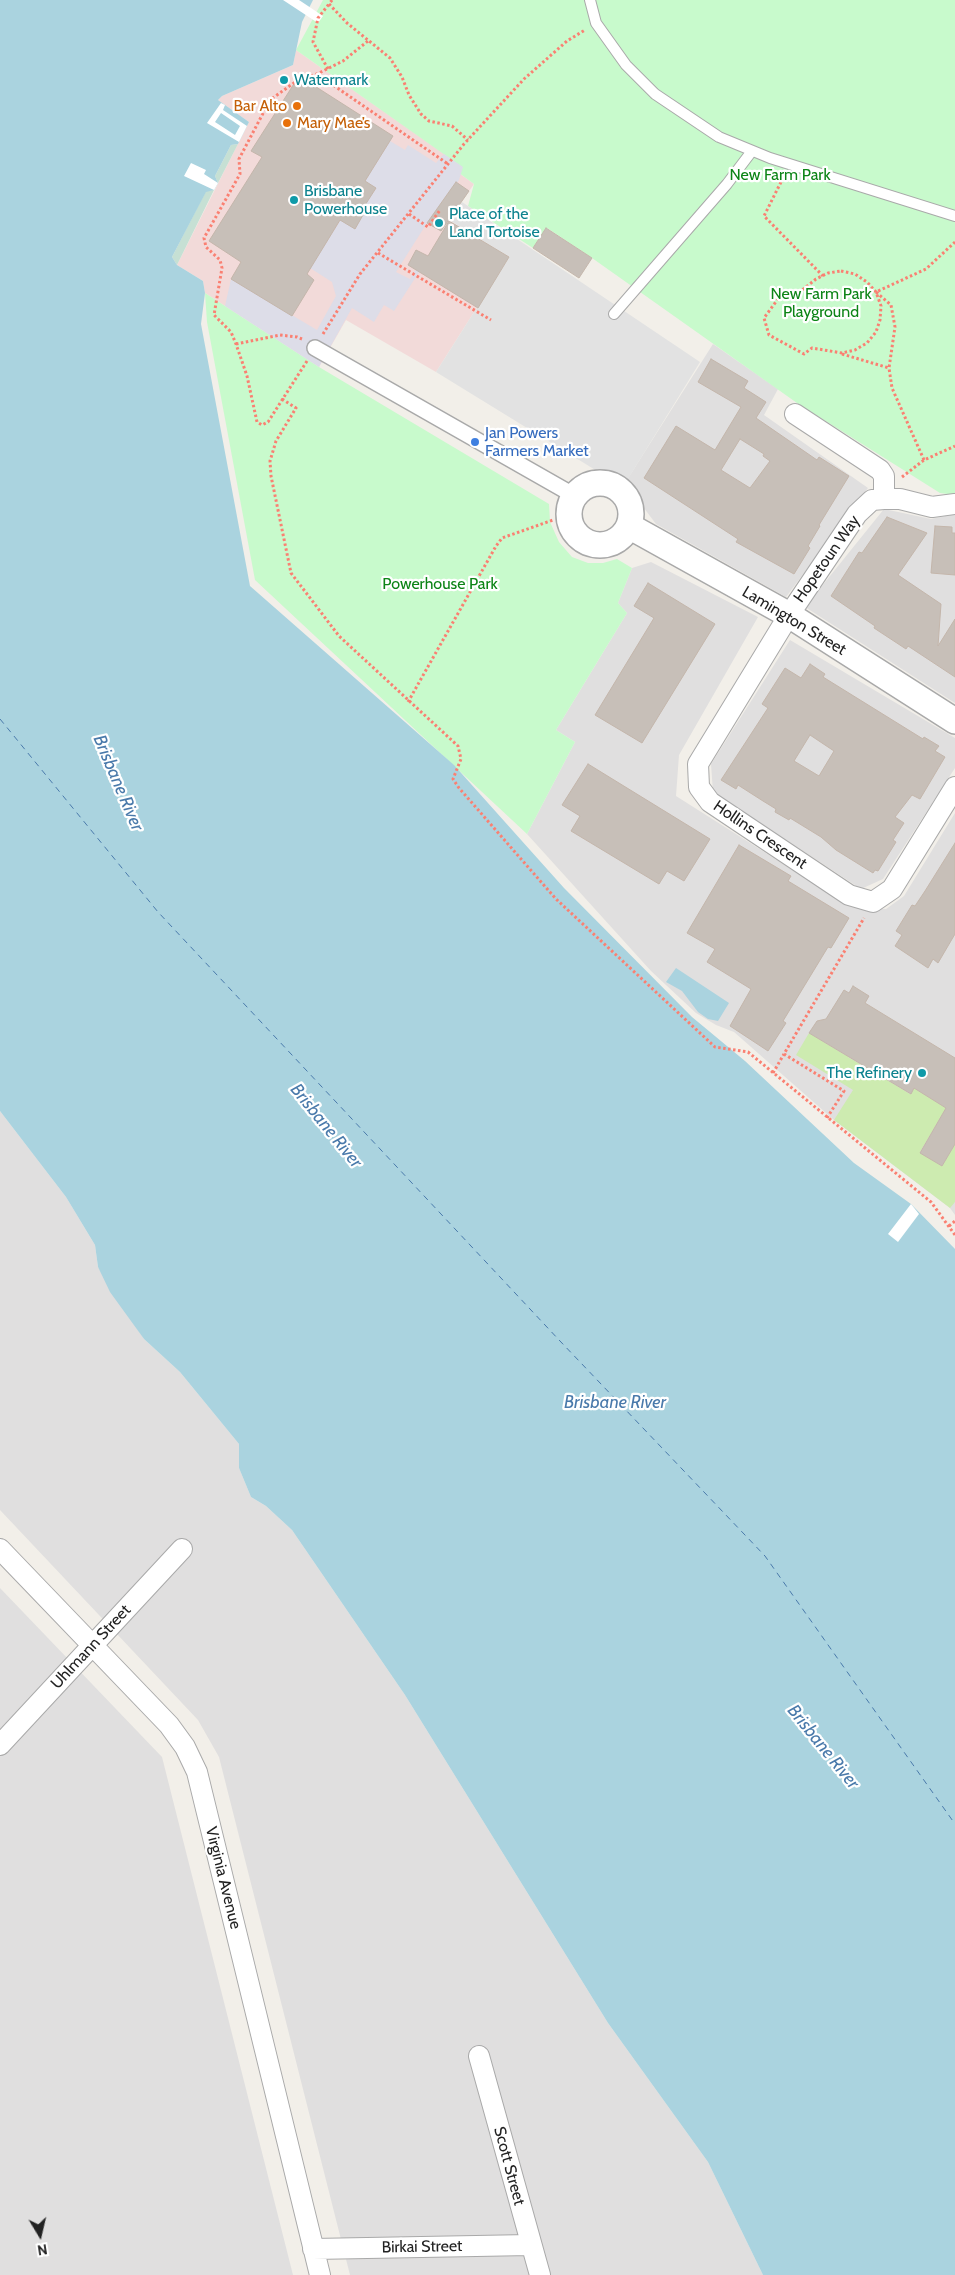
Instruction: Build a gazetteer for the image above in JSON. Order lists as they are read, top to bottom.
{
  "streets": {
    "street": [
      "Hopetoun Way",
      "Lamington Street",
      "Hollins Crescent",
      "Uhlmann Street",
      "Virginia Avenue",
      "Scott Street",
      "Birkai Street"
    ]
  },
  "crossings": [
    ["Hopetoun Way", "Lamington Street"],
    ["Hopetoun Way", "Hollins Crescent"],
    ["Lamington Street", "Hollins Crescent"],
    ["Uhlmann Street", "Virginia Avenue"],
    ["Virginia Avenue", "Birkai Street"],
    ["Scott Street", "Birkai Street"]
  ],
  "water": ["Brisbane River"],
  "parks": ["New Farm Park", "New Farm Park Playground", "Powerhouse Park"],
  "places": [
    "Watermark",
    "Bar Alto",
    "Mary Mae’s",
    "Brisbane Powerhouse",
    "Place of the Land Tortoise",
    "Jan Powers Farmers Market",
    "The Refinery"
  ],
  "north": "bottom"
}
